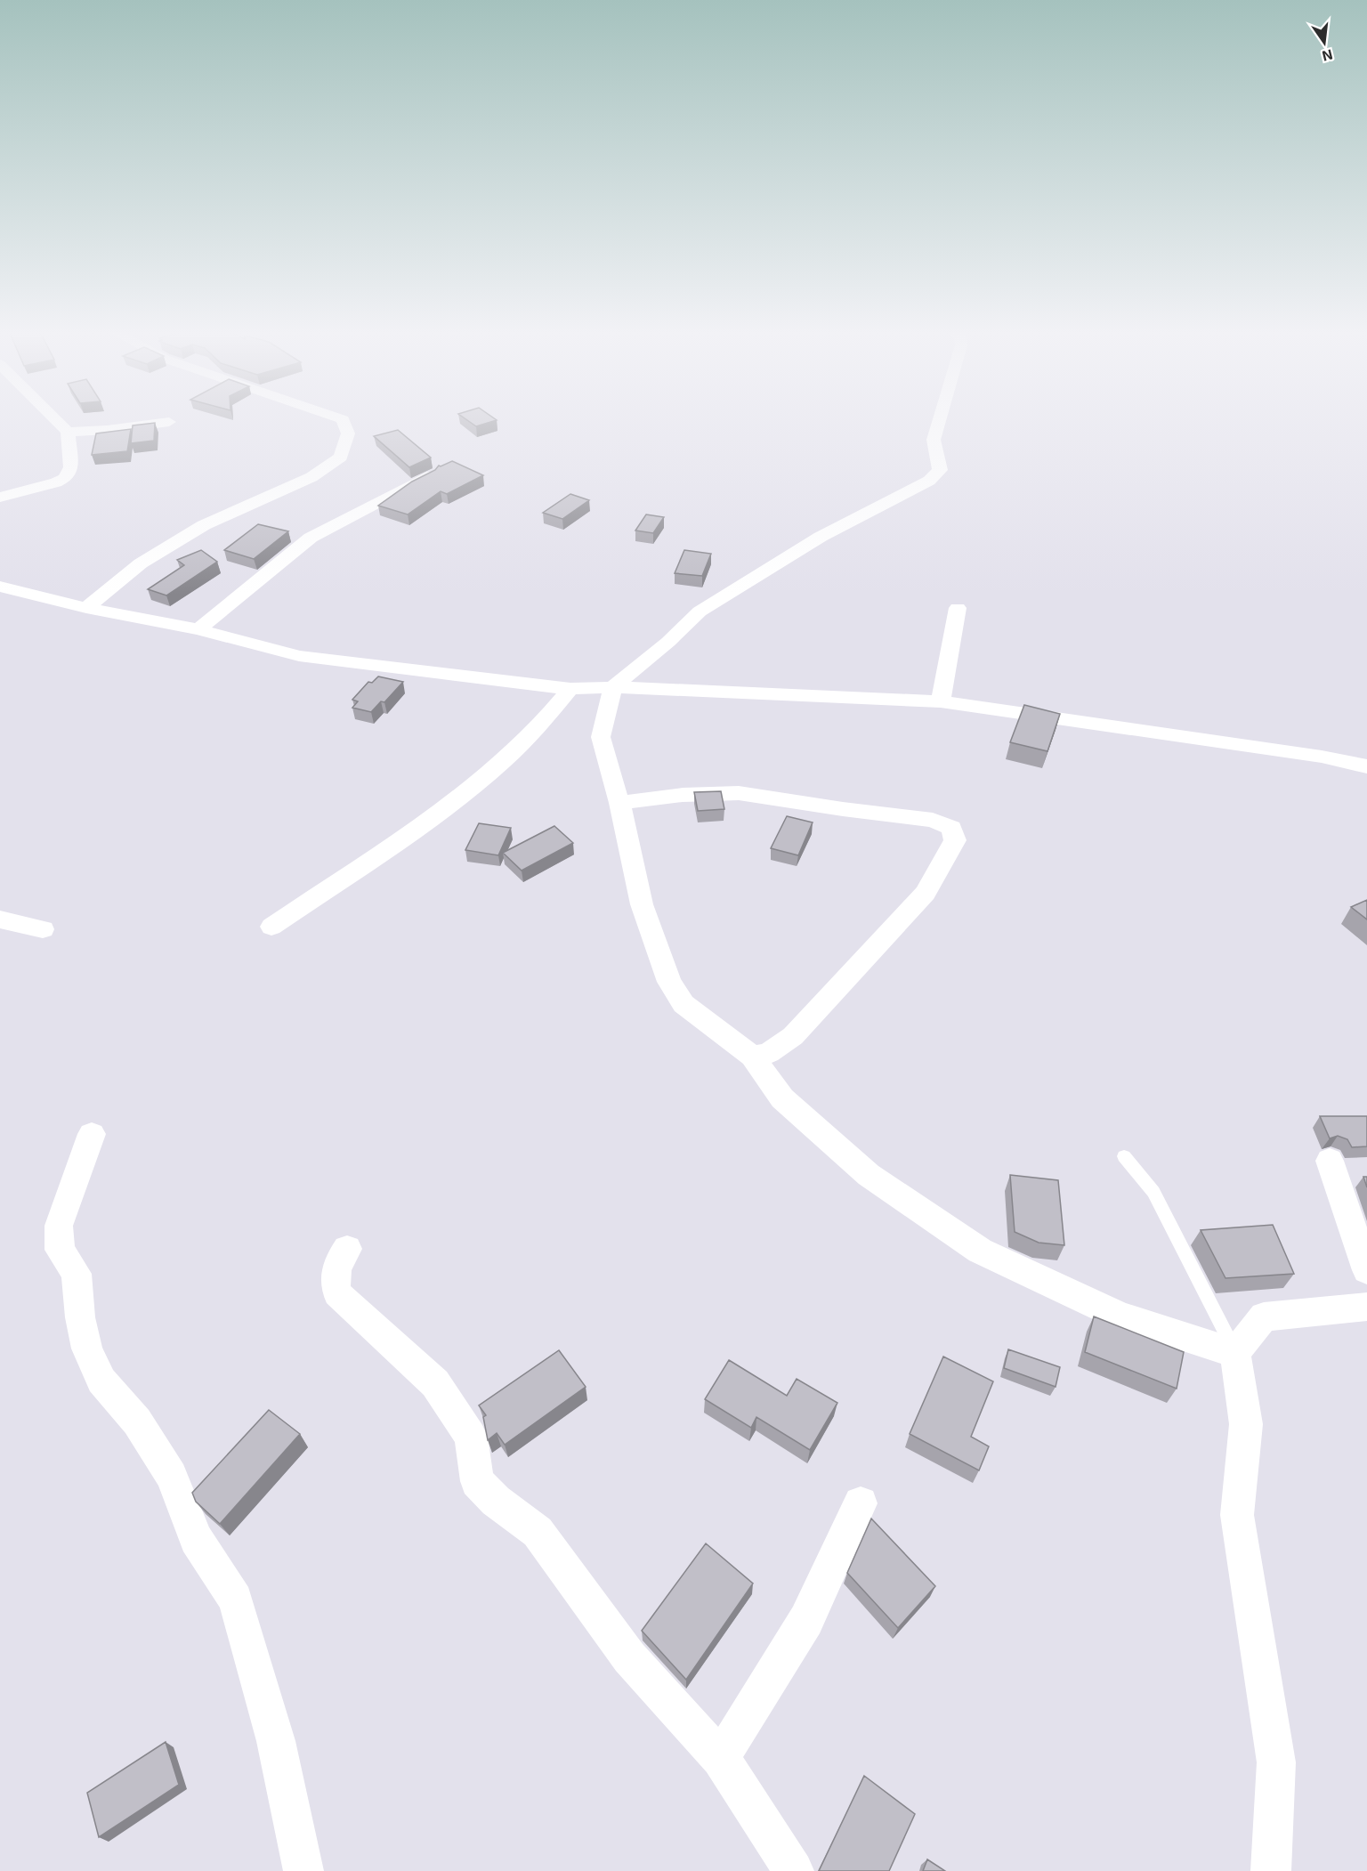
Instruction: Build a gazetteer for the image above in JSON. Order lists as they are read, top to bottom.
{
  "north": "bottom"
}
